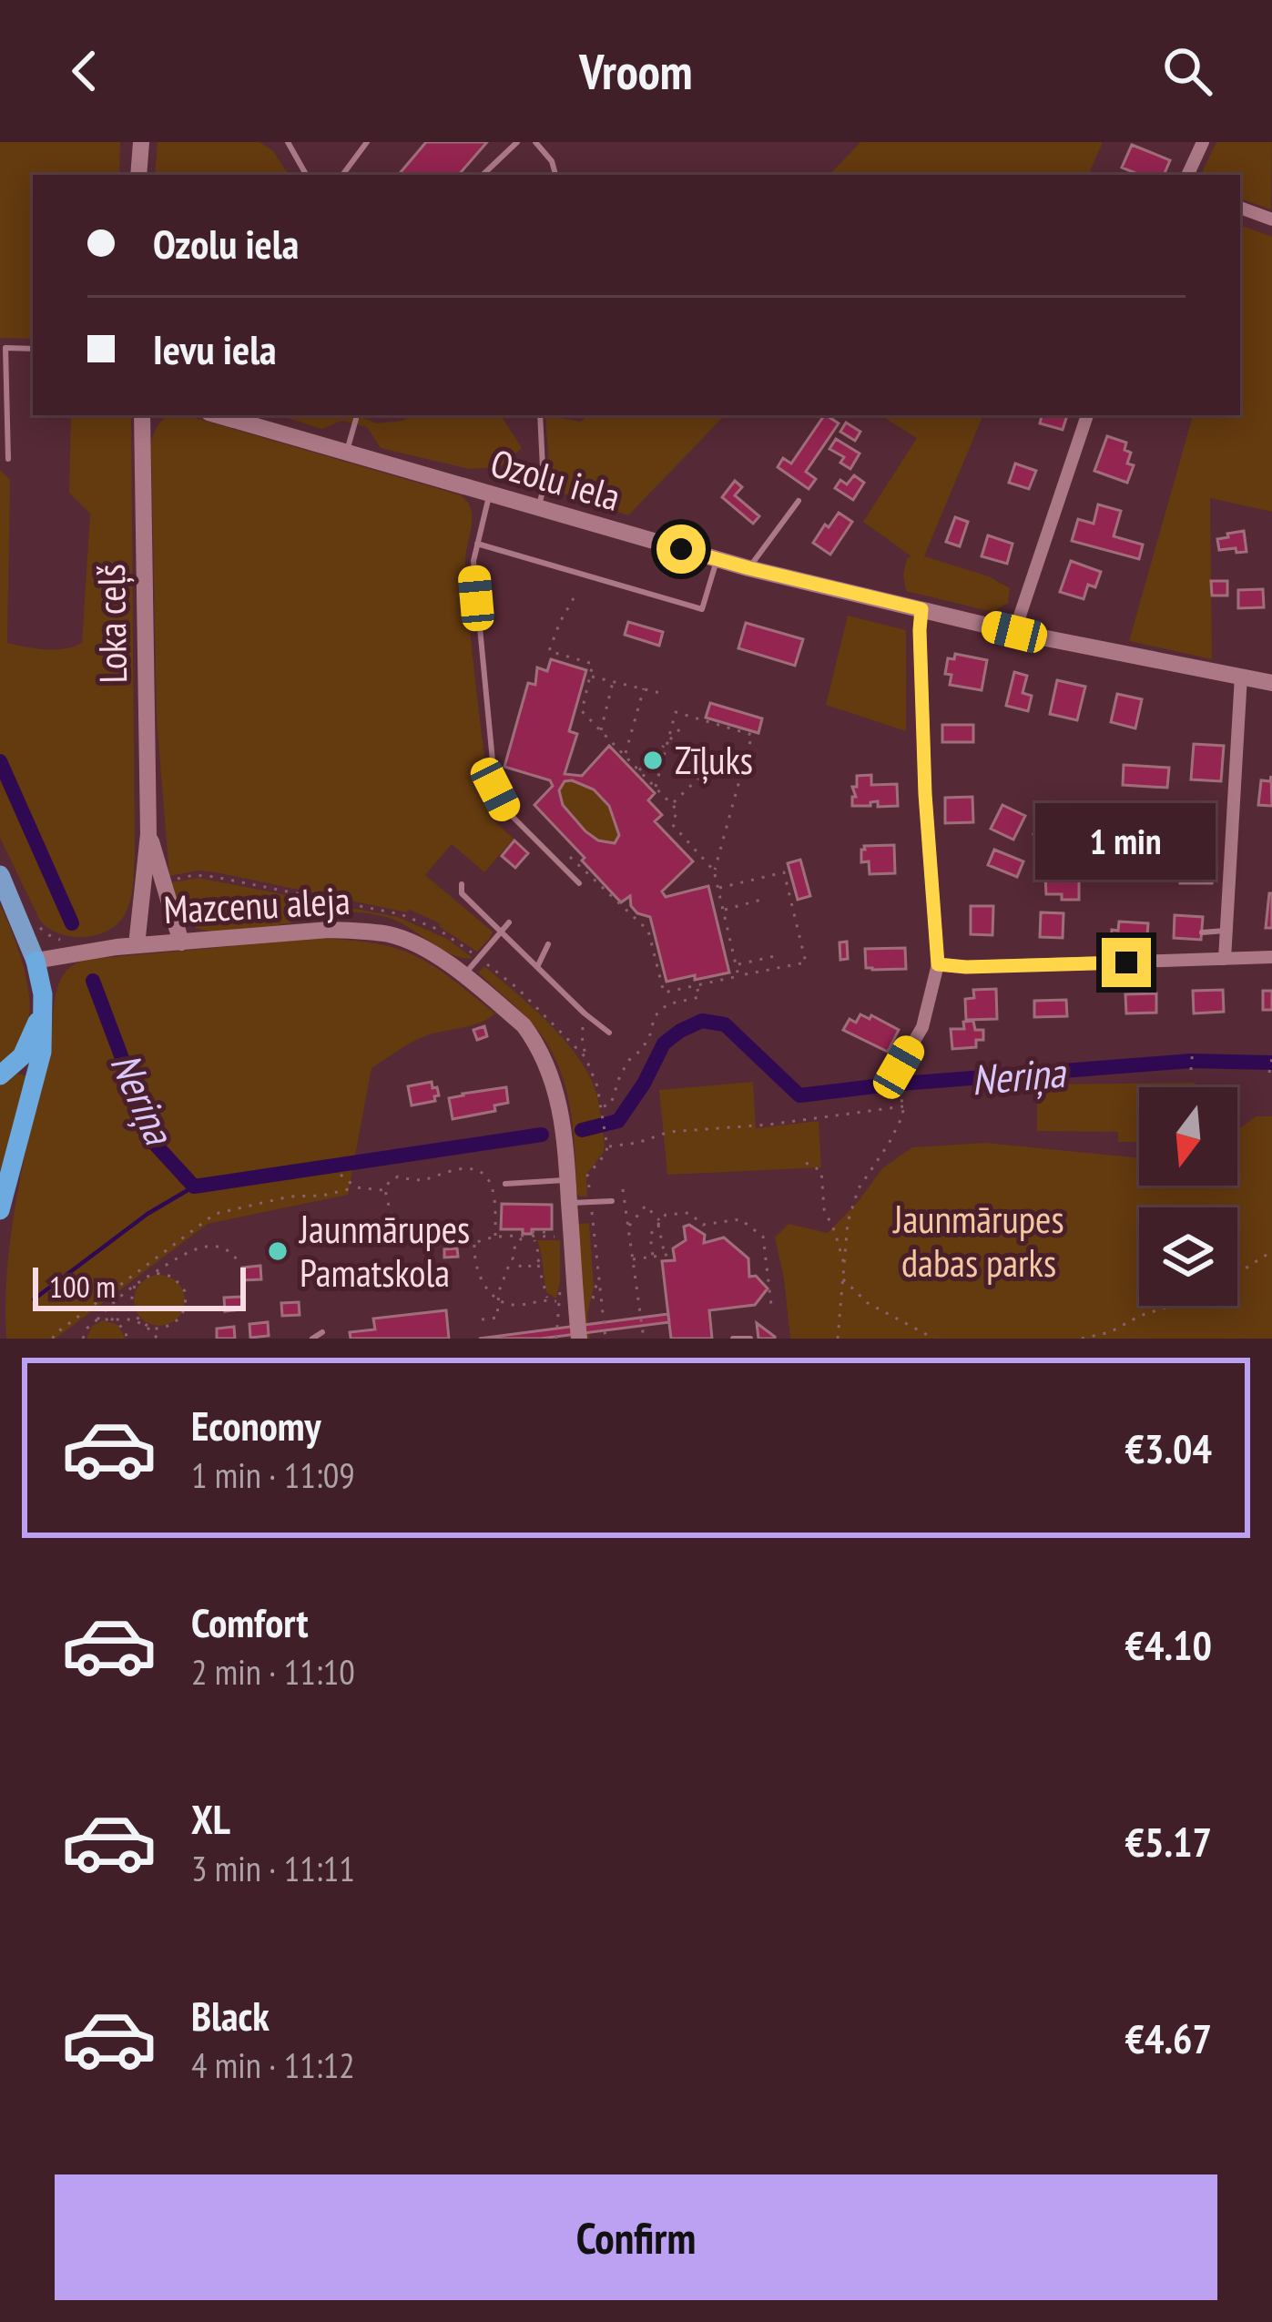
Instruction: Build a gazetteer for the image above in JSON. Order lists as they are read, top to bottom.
{
  "streets": {
    "main road": ["Ozolu iela", "Loka ceļš", "Mazcenu aleja"]
  },
  "crossings": [
    ["Loka ceļš", "Mazcenu aleja"]
  ],
  "water": ["Neriņa"],
  "parks": ["Jaunmārupes dabas parks"],
  "places": ["Zīļuks", "Jaunmārupes Pamatskola"],
  "scale_bar": "100 m",
  "north": "bottom",
  "page": {
    "header": "Vroom",
    "banner": ["Ozolu iela", "Ievu iela"],
    "bubble": "1 min",
    "scale": "100 m",
    "list": [
      {
        "name": "Economy",
        "note": "1 min · 11:09",
        "value": "€3.04"
      },
      {
        "name": "Comfort",
        "note": "2 min · 11:10",
        "value": "€4.10"
      },
      {
        "name": "XL",
        "note": "3 min · 11:11",
        "value": "€5.17"
      },
      {
        "name": "Black",
        "note": "4 min · 11:12",
        "value": "€4.67"
      }
    ],
    "buttons": "Confirm"
  }
}
